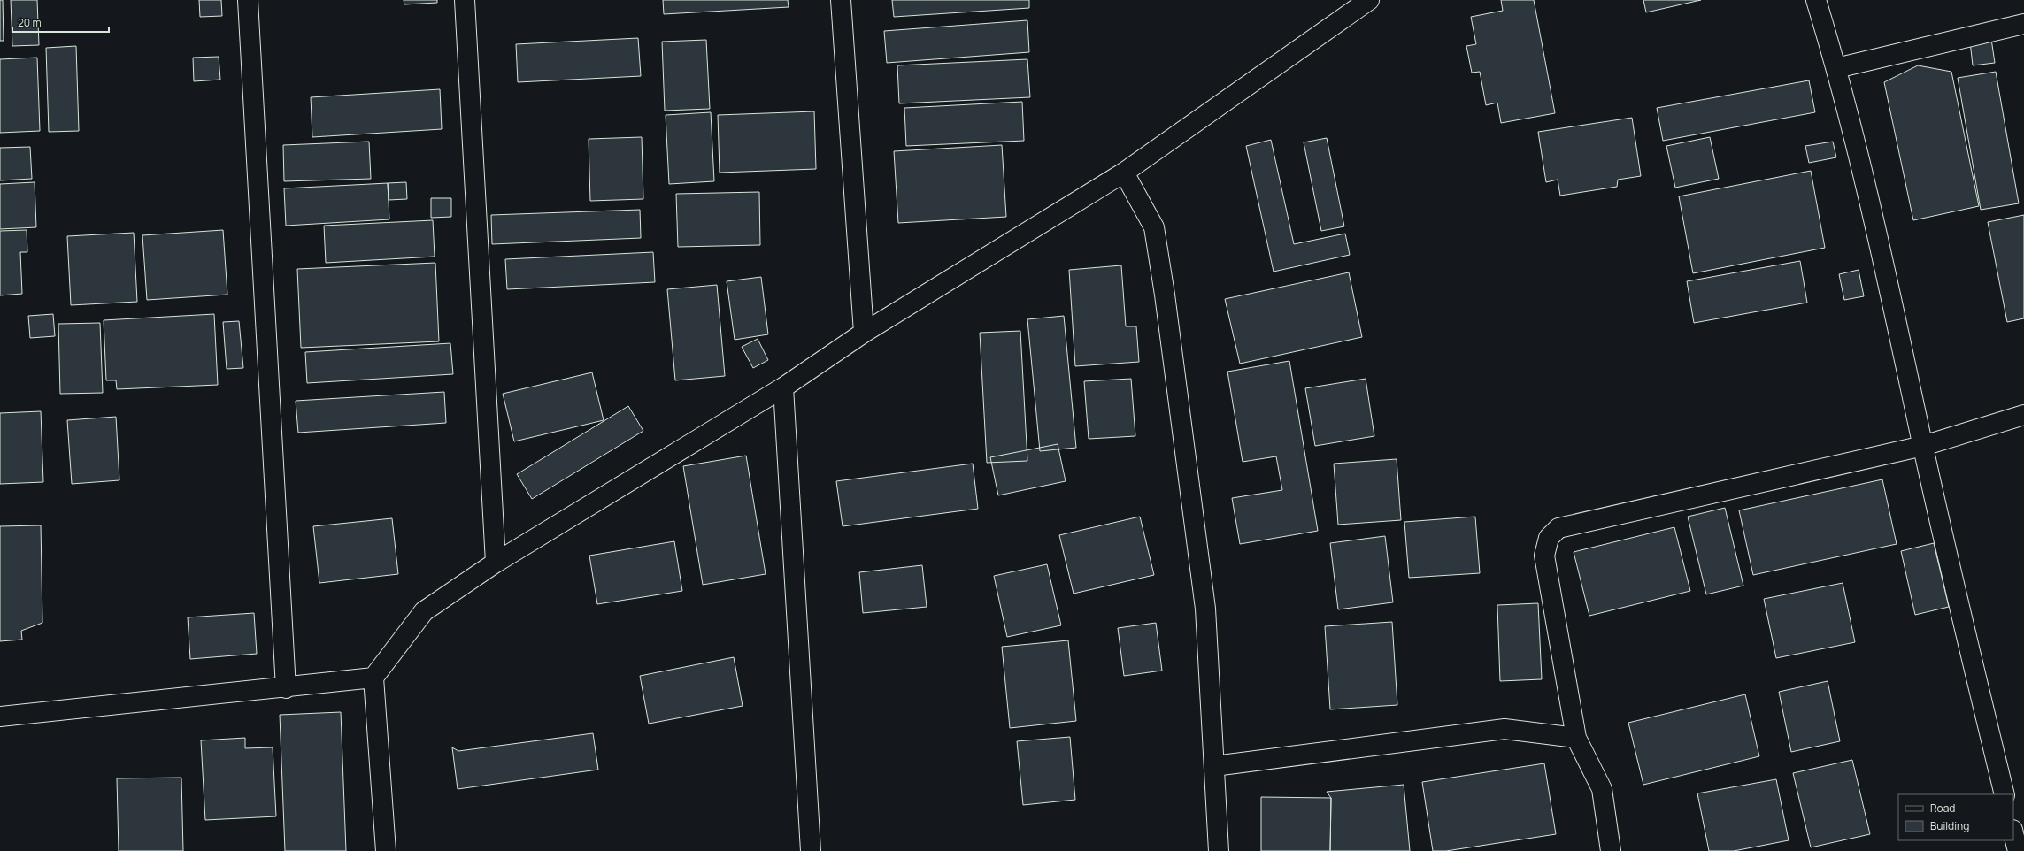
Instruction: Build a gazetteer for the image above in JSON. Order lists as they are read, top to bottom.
{
  "legend": ["Road", "Building"],
  "scale_bar": "20 m"
}
